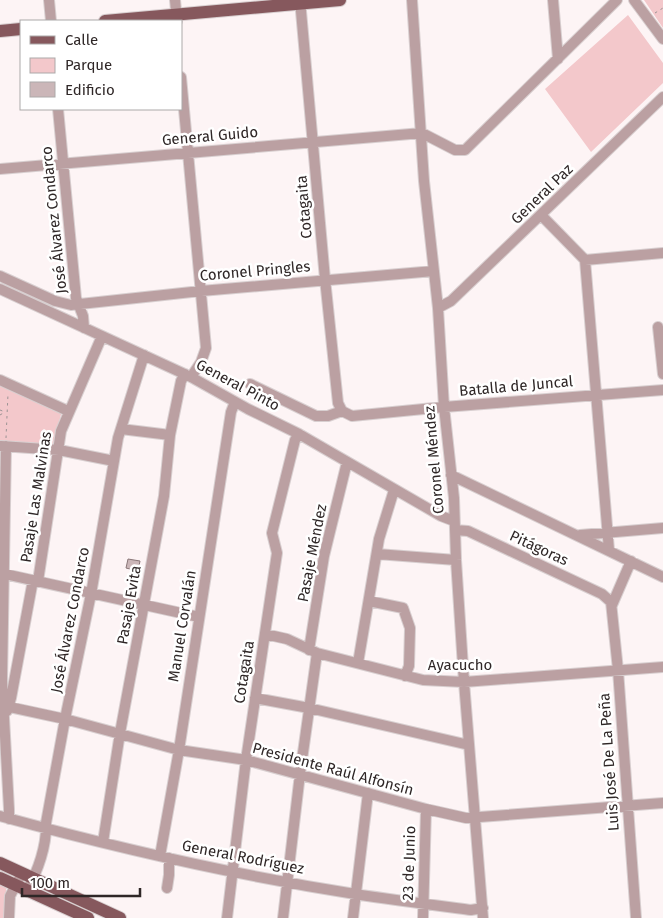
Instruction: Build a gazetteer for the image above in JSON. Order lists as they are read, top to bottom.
{
  "streets": {
    "street": [
      "General Guido",
      "General Paz",
      "Cotagaita",
      "José Álvarez Condarco",
      "Coronel Pringles",
      "General Pinto",
      "Batalla de Juncal",
      "Coronel Méndez",
      "Pasaje Las Malvinas",
      "Pitágoras",
      "Pasaje Méndez",
      "Pasaje Evita",
      "Manuel Corvalán",
      "Ayacucho",
      "Luis José De La Peña",
      "Presidente Raúl Alfonsín",
      "General Rodríguez",
      "23 de Junio"
    ]
  },
  "crossings": [
    ["General Guido", "Cotagaita"],
    ["General Guido", "José Álvarez Condarco"],
    ["General Guido", "Coronel Méndez"],
    ["General Paz", "Coronel Méndez"],
    ["Cotagaita", "Coronel Pringles"],
    ["Cotagaita", "General Pinto"],
    ["Cotagaita", "Batalla de Juncal"],
    ["Cotagaita", "Ayacucho"],
    ["Cotagaita", "Presidente Raúl Alfonsín"],
    ["Cotagaita", "General Rodríguez"],
    ["José Álvarez Condarco", "Coronel Pringles"],
    ["José Álvarez Condarco", "General Pinto"],
    ["José Álvarez Condarco", "Presidente Raúl Alfonsín"],
    ["José Álvarez Condarco", "General Rodríguez"],
    ["Coronel Pringles", "Coronel Méndez"],
    ["Coronel Pringles", "Pasaje Evita"],
    ["General Pinto", "Coronel Méndez"],
    ["General Pinto", "Pasaje Las Malvinas"],
    ["General Pinto", "Pitágoras"],
    ["General Pinto", "Pasaje Méndez"],
    ["General Pinto", "Pasaje Evita"],
    ["General Pinto", "Manuel Corvalán"],
    ["Batalla de Juncal", "Coronel Méndez"],
    ["Coronel Méndez", "Pitágoras"],
    ["Coronel Méndez", "Ayacucho"],
    ["Coronel Méndez", "Presidente Raúl Alfonsín"],
    ["Coronel Méndez", "General Rodríguez"],
    ["Pasaje Las Malvinas", "Presidente Raúl Alfonsín"],
    ["Pitágoras", "Luis José De La Peña"],
    ["Pasaje Méndez", "Ayacucho"],
    ["Pasaje Méndez", "Presidente Raúl Alfonsín"],
    ["Pasaje Méndez", "General Rodríguez"],
    ["Pasaje Evita", "Presidente Raúl Alfonsín"],
    ["Pasaje Evita", "General Rodríguez"],
    ["Manuel Corvalán", "Presidente Raúl Alfonsín"],
    ["Manuel Corvalán", "General Rodríguez"],
    ["Ayacucho", "Luis José De La Peña"],
    ["Luis José De La Peña", "Presidente Raúl Alfonsín"],
    ["Presidente Raúl Alfonsín", "23 de Junio"],
    ["General Rodríguez", "23 de Junio"]
  ],
  "legend": ["Calle", "Parque", "Edificio"],
  "scale_bar": "100 m"
}
